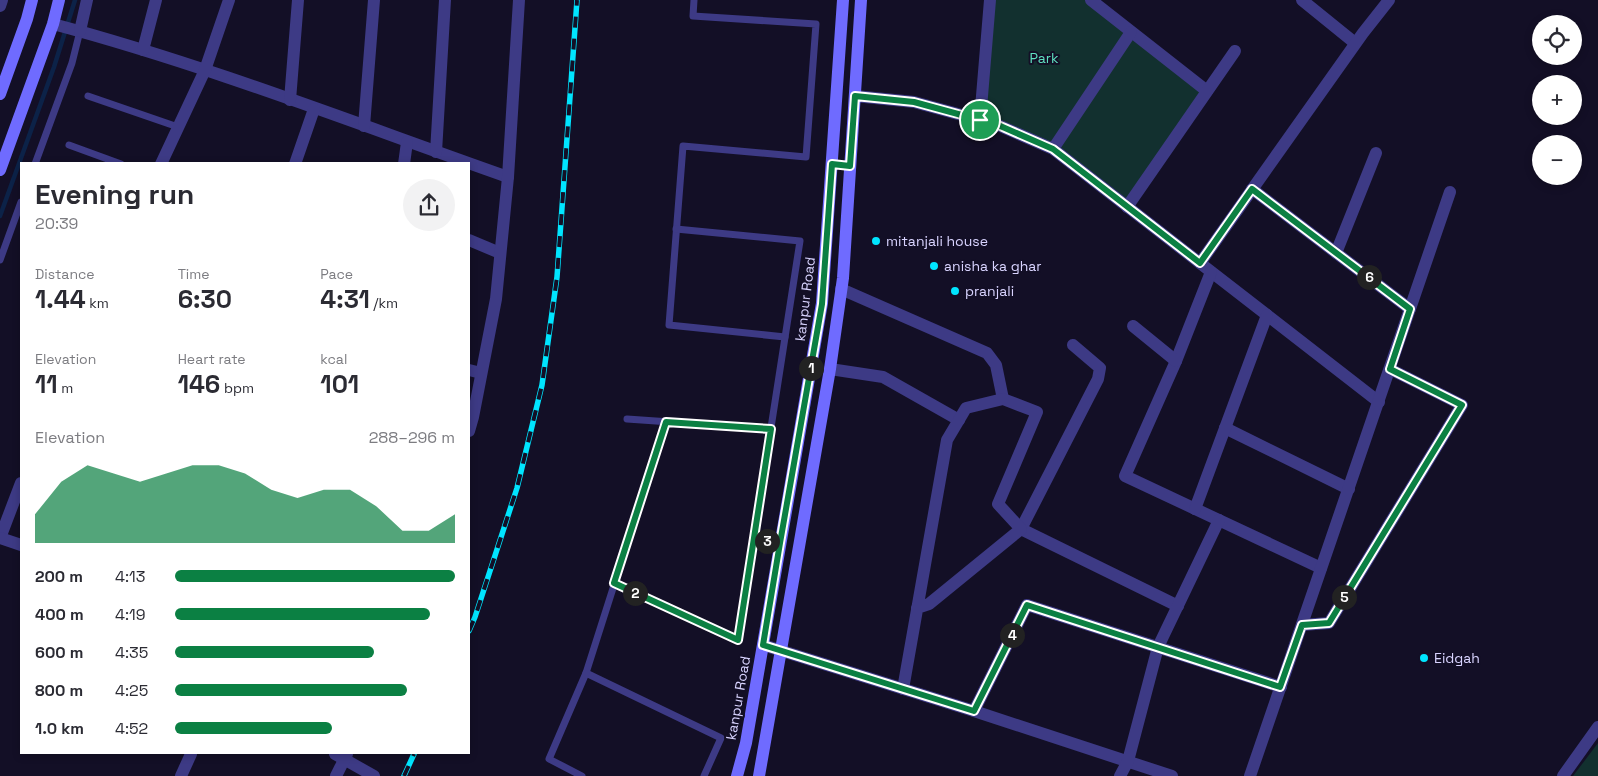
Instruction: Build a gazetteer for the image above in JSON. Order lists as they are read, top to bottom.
{
  "streets": {
    "street": ["kanpur Road"]
  },
  "parks": ["Park"],
  "places": [
    "mitanjali house",
    "anisha ka ghar",
    "pranjali",
    "Eidgah"
  ],
  "page": {
    "map_buttons": ["+", "−"],
    "heading": ["Evening run", "20:39"],
    "stats": [
      ["Distance", "1.44 km"],
      ["Time", "6:30"],
      ["Pace", "4:31 /km"],
      ["Elevation", "11 m"],
      ["Heart rate", "146 bpm"],
      ["kcal", "101"]
    ],
    "pins": [
      "6",
      "1",
      "3",
      "2",
      "5",
      "4"
    ],
    "chart": ["Elevation", "288–296 m"],
    "list": [
      {
        "name": "200 m",
        "note": "4:13"
      },
      {
        "name": "400 m",
        "note": "4:19"
      },
      {
        "name": "600 m",
        "note": "4:35"
      },
      {
        "name": "800 m",
        "note": "4:25"
      },
      {
        "name": "1.0 km",
        "note": "4:52"
      }
    ]
  }
}
